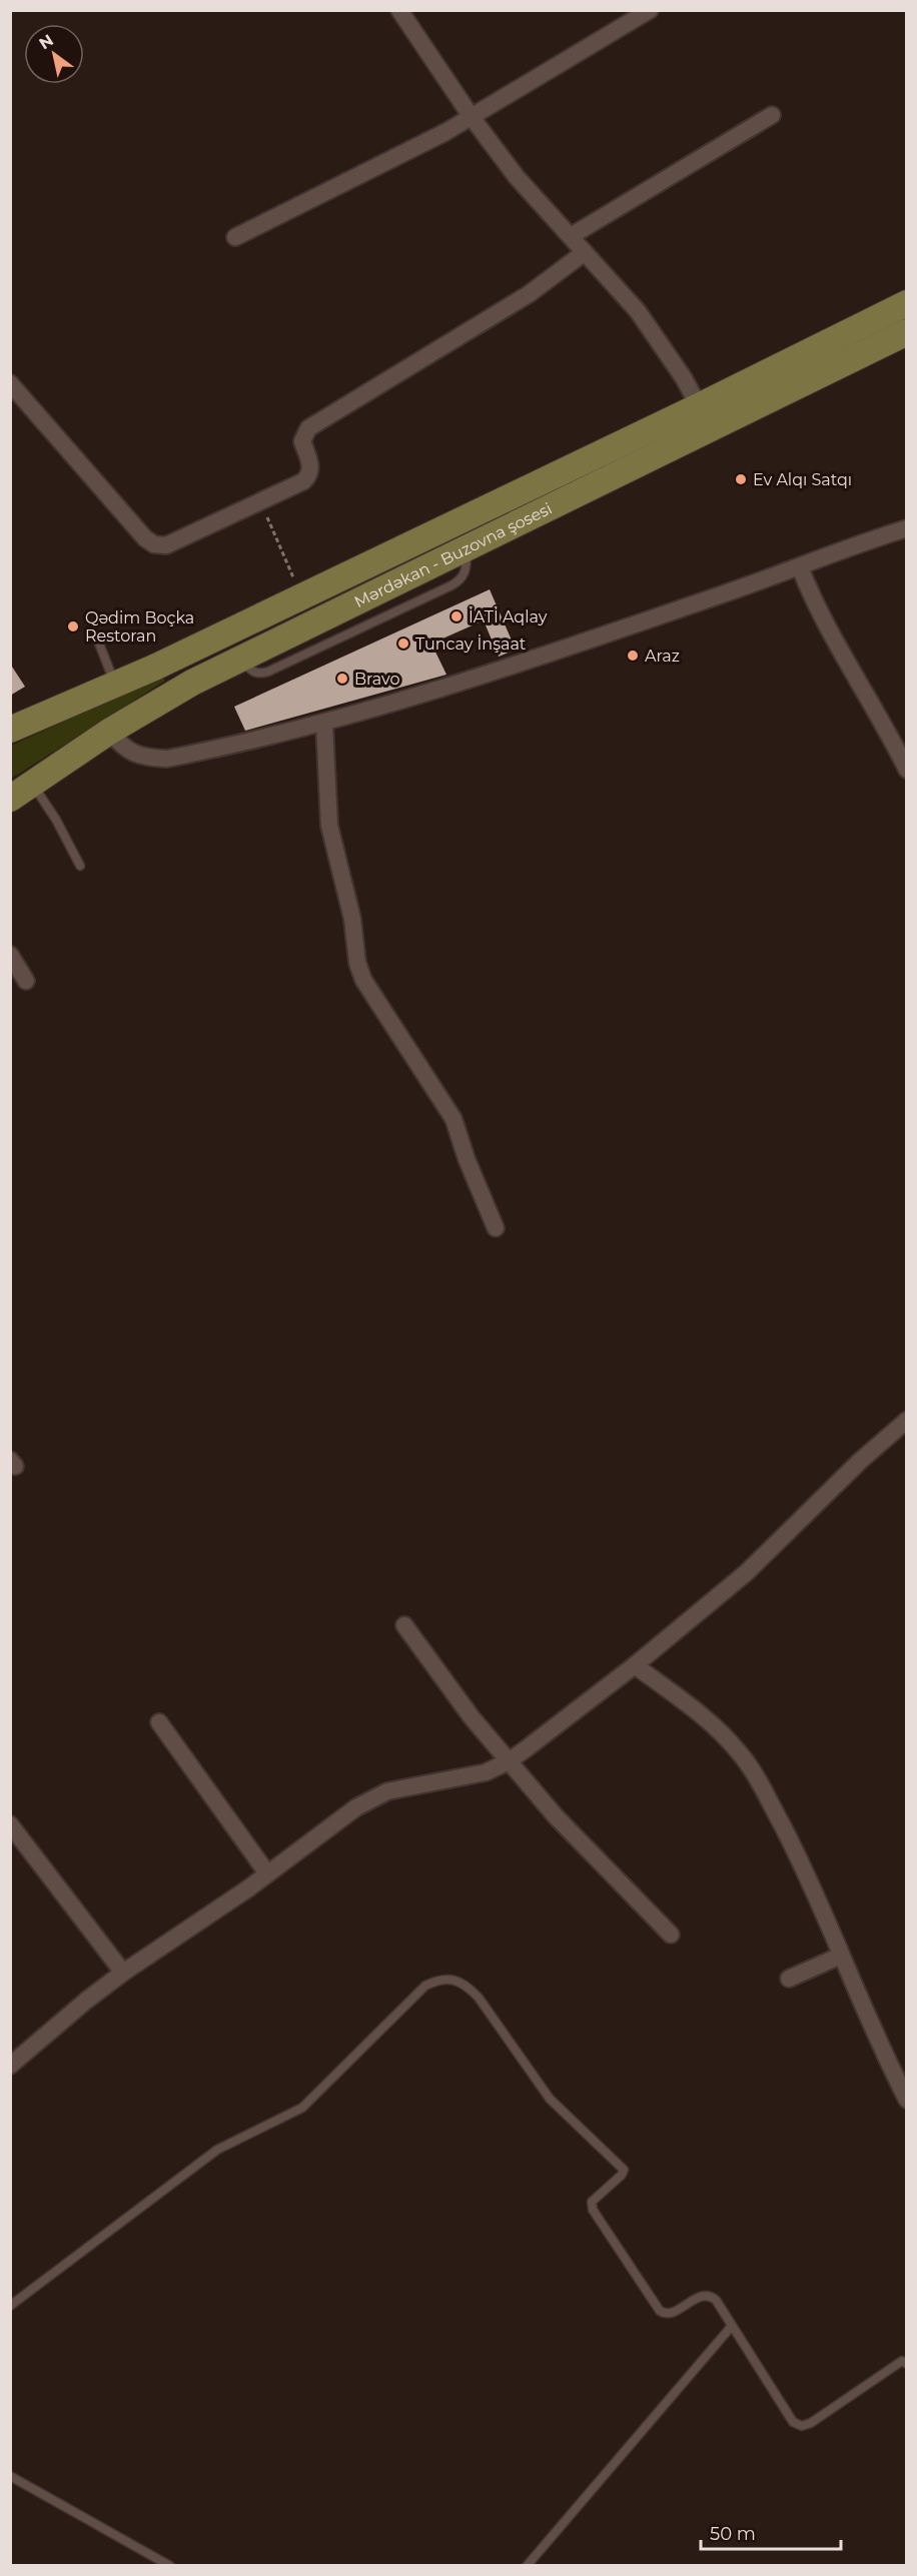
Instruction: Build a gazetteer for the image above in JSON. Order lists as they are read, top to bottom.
{
  "streets": {
    "main road": ["Mərdəkan - Buzovna şosesi"]
  },
  "places": [
    "Ev Alqı Satqı",
    "İATİ Aqlay",
    "Qədim Boçka Restoran",
    "Tuncay İnşaat",
    "Araz",
    "Bravo"
  ],
  "scale_bar": "50 m",
  "north": "top left"
}
